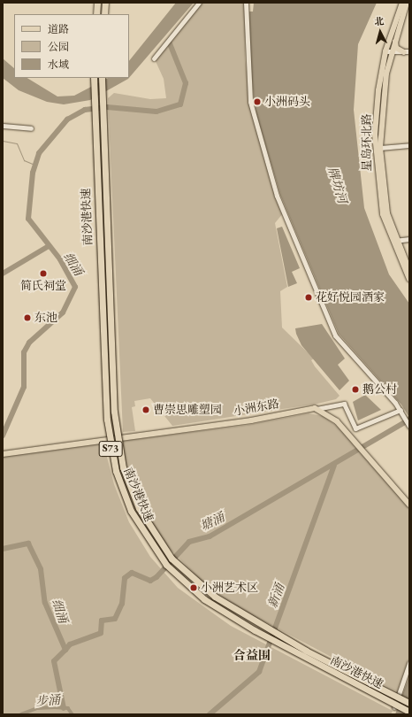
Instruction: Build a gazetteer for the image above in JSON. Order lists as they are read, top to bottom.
{
  "streets": {
    "highway": ["南沙港快速", "S73"],
    "main road": ["星岛环北路", "小洲东路"]
  },
  "districts": ["合益围"],
  "water": [
    "牌坊河",
    "细涌",
    "塘涌",
    "新涌",
    "步涌"
  ],
  "places": [
    "小洲码头",
    "简氏祠堂",
    "花好悦园酒家",
    "东池",
    "鹅公村",
    "曹崇思雕塑园",
    "小洲艺术区"
  ],
  "legend": ["道路", "公园", "水域"],
  "north": "top"
}
